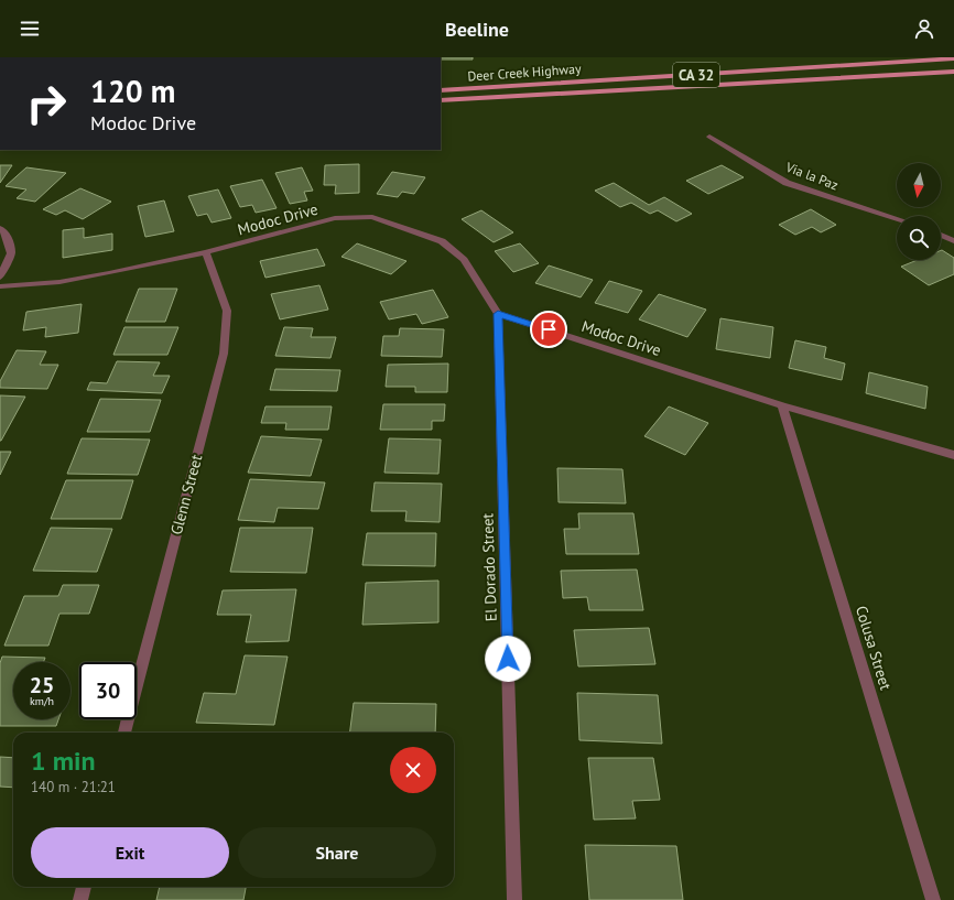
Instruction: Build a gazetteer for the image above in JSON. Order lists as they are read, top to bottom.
{
  "streets": {
    "main road": ["Deer Creek Highway", "CA 32"],
    "street": [
      "Via la Paz",
      "Modoc Drive",
      "Glenn Street",
      "El Dorado Street",
      "Colusa Street"
    ]
  },
  "crossings": [
    ["Modoc Drive", "Glenn Street"],
    ["Modoc Drive", "El Dorado Street"],
    ["Modoc Drive", "Colusa Street"]
  ],
  "north": "bottom",
  "page": {
    "header": "Beeline",
    "turn": ["120 m", "Modoc Drive"],
    "speed": "25 km/h",
    "limit": "30",
    "heading": ["1 min", "140 m · 21:21"],
    "buttons": ["Exit", "Share"]
  }
}
